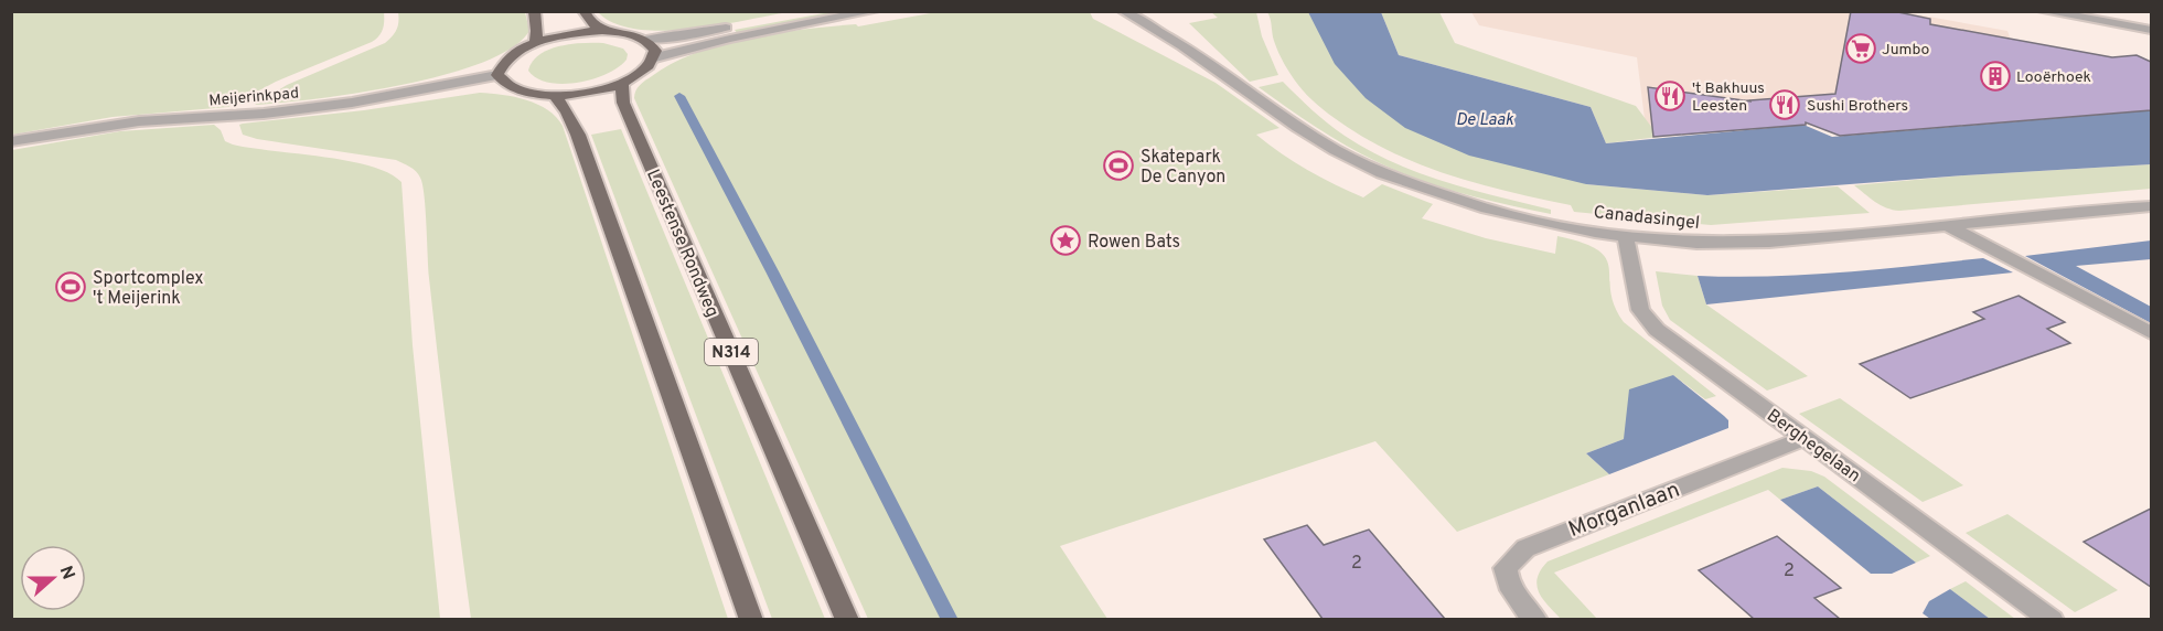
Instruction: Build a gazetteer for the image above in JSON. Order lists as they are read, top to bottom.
{
  "streets": {
    "main road": ["Leestense Rondweg", "N314"],
    "street": [
      "Meijerinkpad",
      "Canadasingel",
      "Berghegelaan",
      "Morganlaan"
    ]
  },
  "crossings": [
    ["Canadasingel", "Berghegelaan"],
    ["Berghegelaan", "Morganlaan"]
  ],
  "water": ["De Laak"],
  "places": {
    "supermarket": ["Jumbo"],
    "building": ["Looërhoek"],
    "restaurant": ["'t Bakhuus Leesten", "Sushi Brothers"],
    "sports": ["Skatepark De Canyon", "Sportcomplex 't Meijerink"],
    "place": ["Rowen Bats"]
  },
  "house_numbers": ["2", "2"],
  "north": "right"
}
